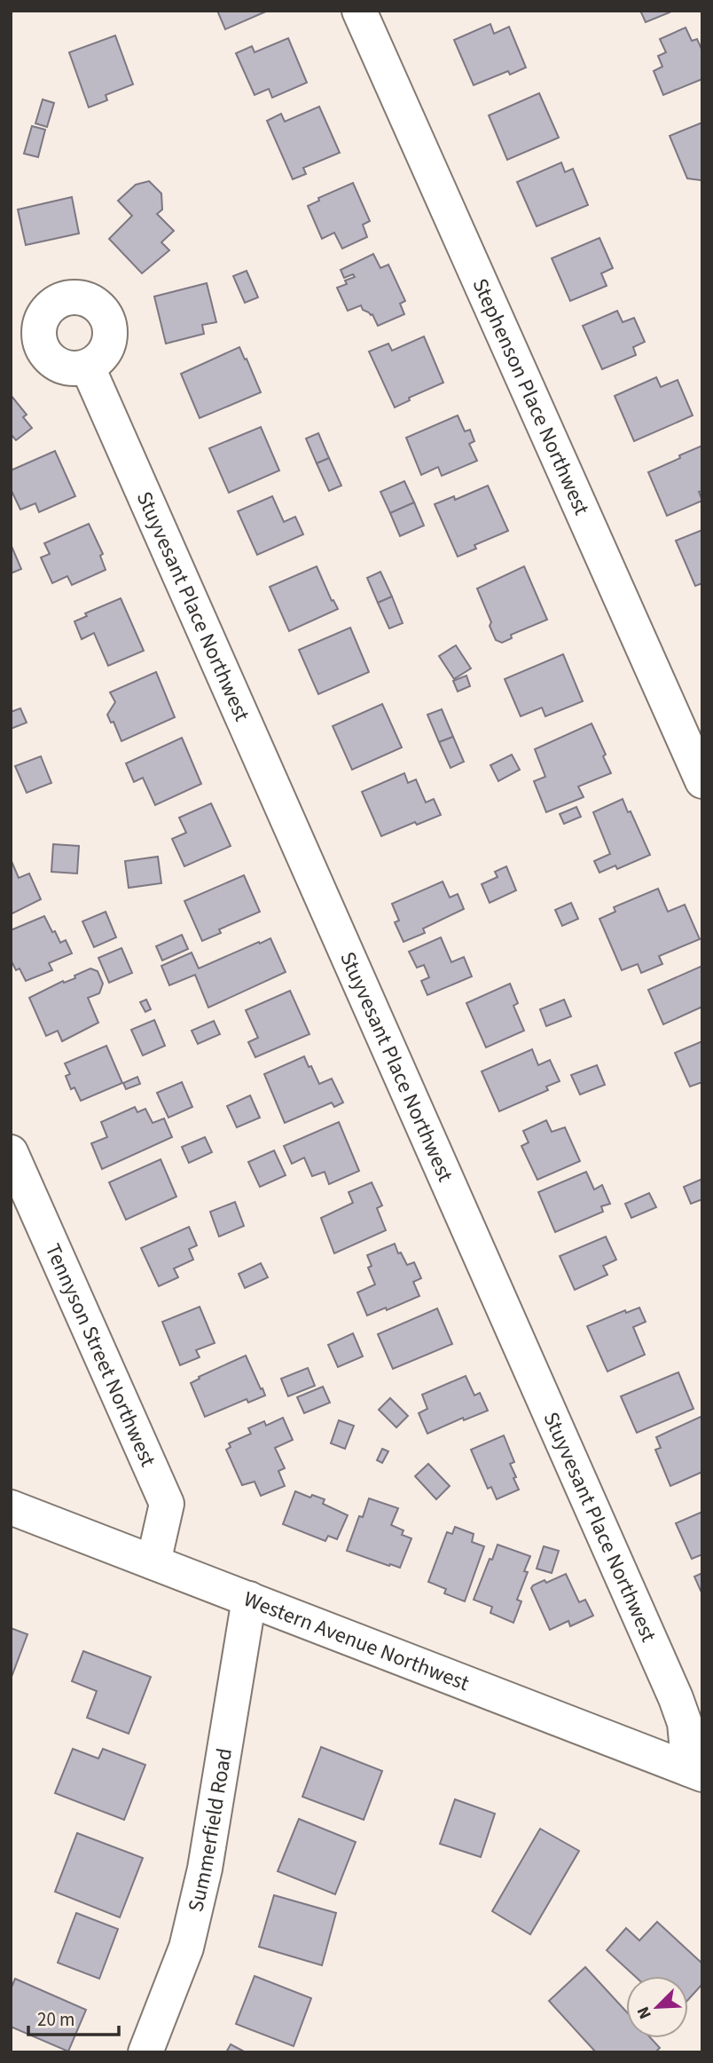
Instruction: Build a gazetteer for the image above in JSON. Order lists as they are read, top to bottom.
{
  "streets": {
    "street": [
      "Stephenson Place Northwest",
      "Stuyvesant Place Northwest",
      "Tennyson Street Northwest",
      "Western Avenue Northwest",
      "Summerfield Road"
    ]
  },
  "crossings": [
    ["Stuyvesant Place Northwest", "Western Avenue Northwest"],
    ["Tennyson Street Northwest", "Western Avenue Northwest"],
    ["Western Avenue Northwest", "Summerfield Road"]
  ],
  "scale_bar": "20 m",
  "north": "bottom left"
}
